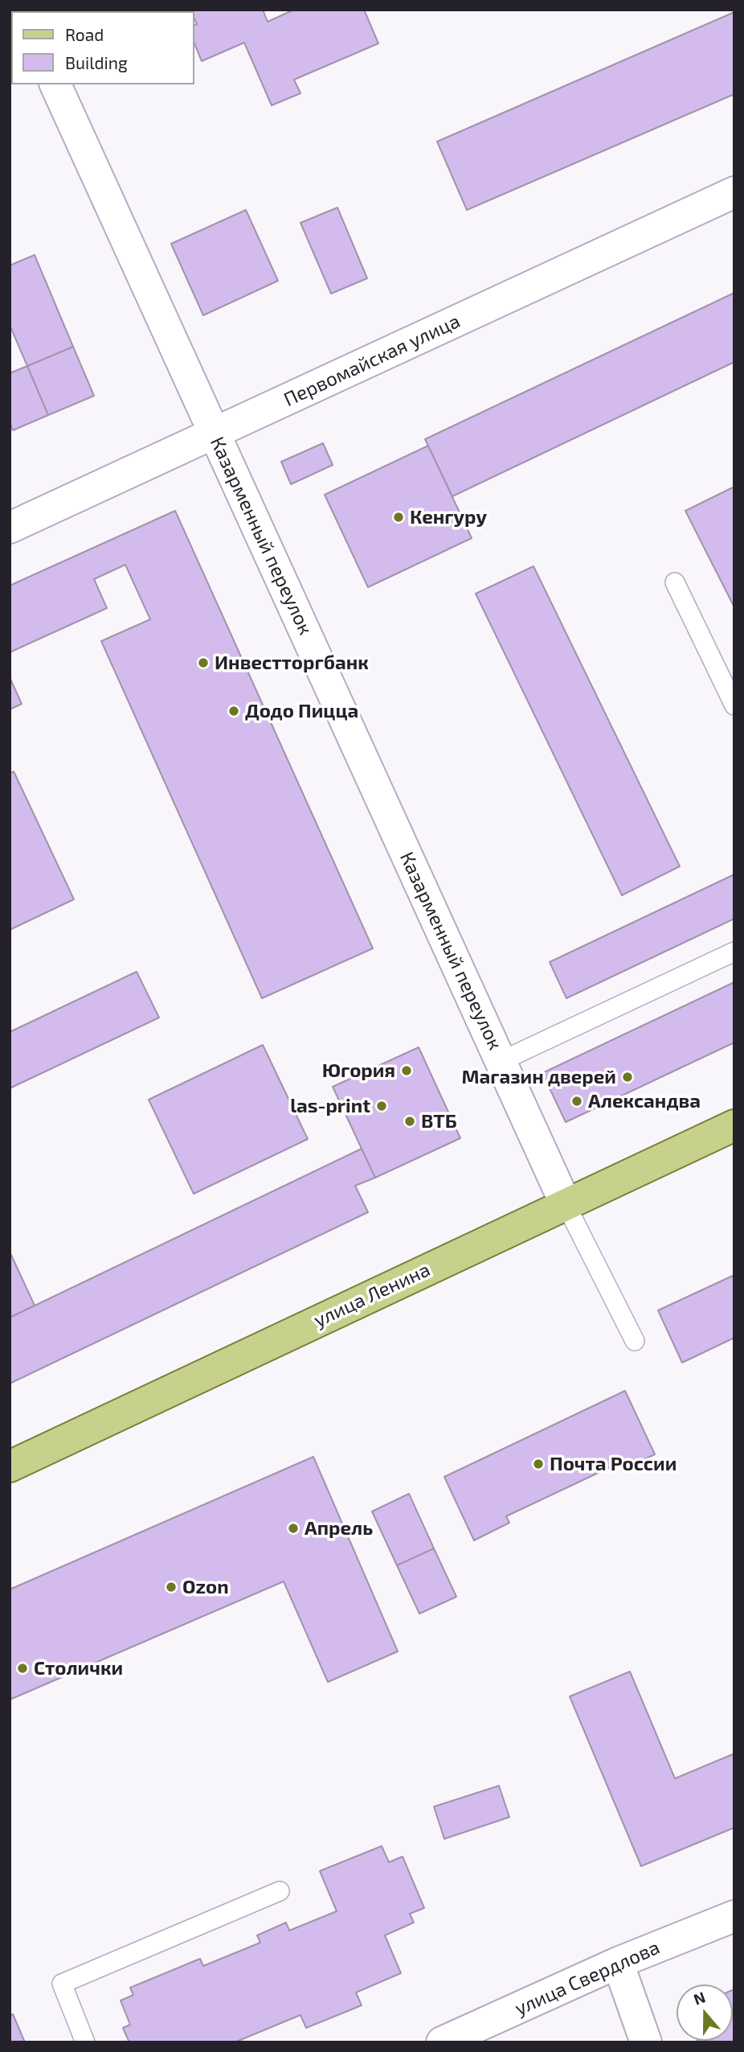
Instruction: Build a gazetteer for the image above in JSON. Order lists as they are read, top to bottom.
{
  "streets": {
    "main road": ["улица Ленина"],
    "street": ["Первомайская улица", "Казарменный переулок", "улица Свердлова"]
  },
  "crossings": [
    ["Первомайская улица", "Казарменный переулок"],
    ["Казарменный переулок", "улица Ленина"]
  ],
  "places": [
    "Кенгуру",
    "Инвестторгбанк",
    "Додо Пицца",
    "Югория",
    "Магазин дверей",
    "Александва",
    "las-print",
    "ВТБ",
    "Почта России",
    "Апрель",
    "Ozon",
    "Столички"
  ],
  "legend": ["Road", "Building"],
  "north": "top"
}
